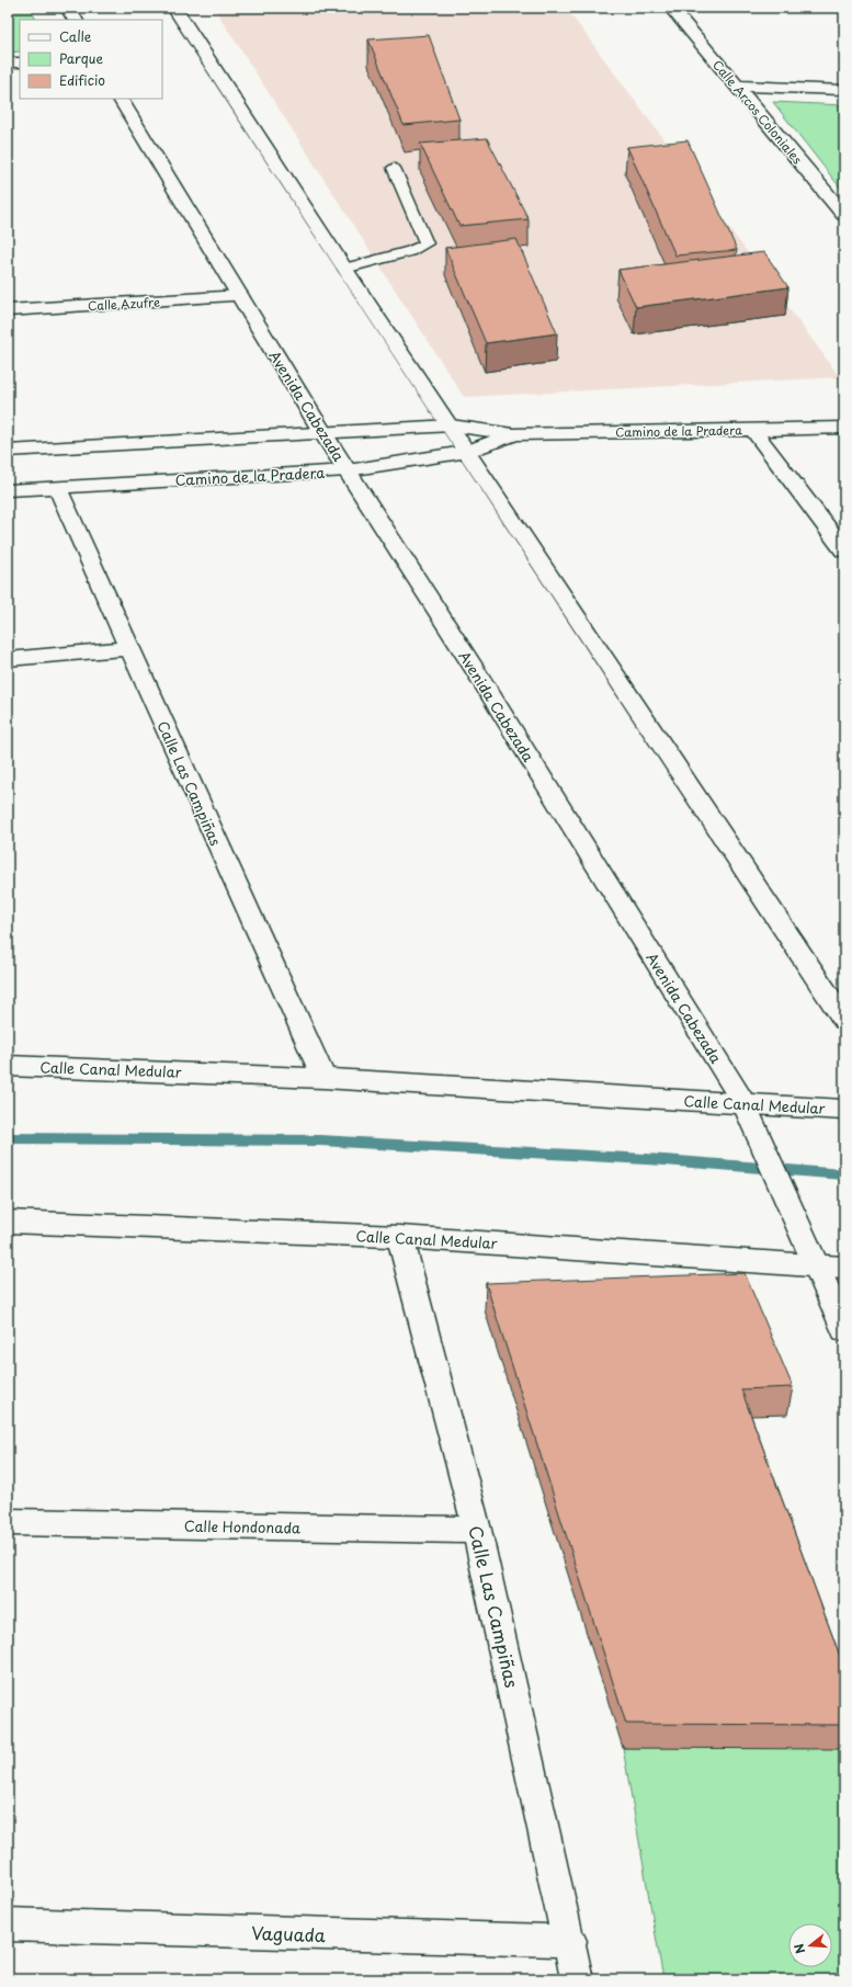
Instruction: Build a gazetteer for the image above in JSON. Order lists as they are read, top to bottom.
{
  "streets": {
    "street": [
      "Calle Arcos Coloniales",
      "Calle Azufre",
      "Avenida Cabezada",
      "Camino de la Pradera",
      "Calle Las Campiñas",
      "Calle Canal Medular",
      "Calle Hondonada",
      "Vaguada"
    ]
  },
  "crossings": [
    ["Calle Azufre", "Avenida Cabezada"],
    ["Avenida Cabezada", "Camino de la Pradera"],
    ["Avenida Cabezada", "Calle Canal Medular"],
    ["Camino de la Pradera", "Calle Las Campiñas"],
    ["Calle Las Campiñas", "Calle Canal Medular"],
    ["Calle Las Campiñas", "Calle Hondonada"],
    ["Calle Las Campiñas", "Vaguada"]
  ],
  "legend": ["Calle", "Parque", "Edificio"],
  "north": "left"
}
